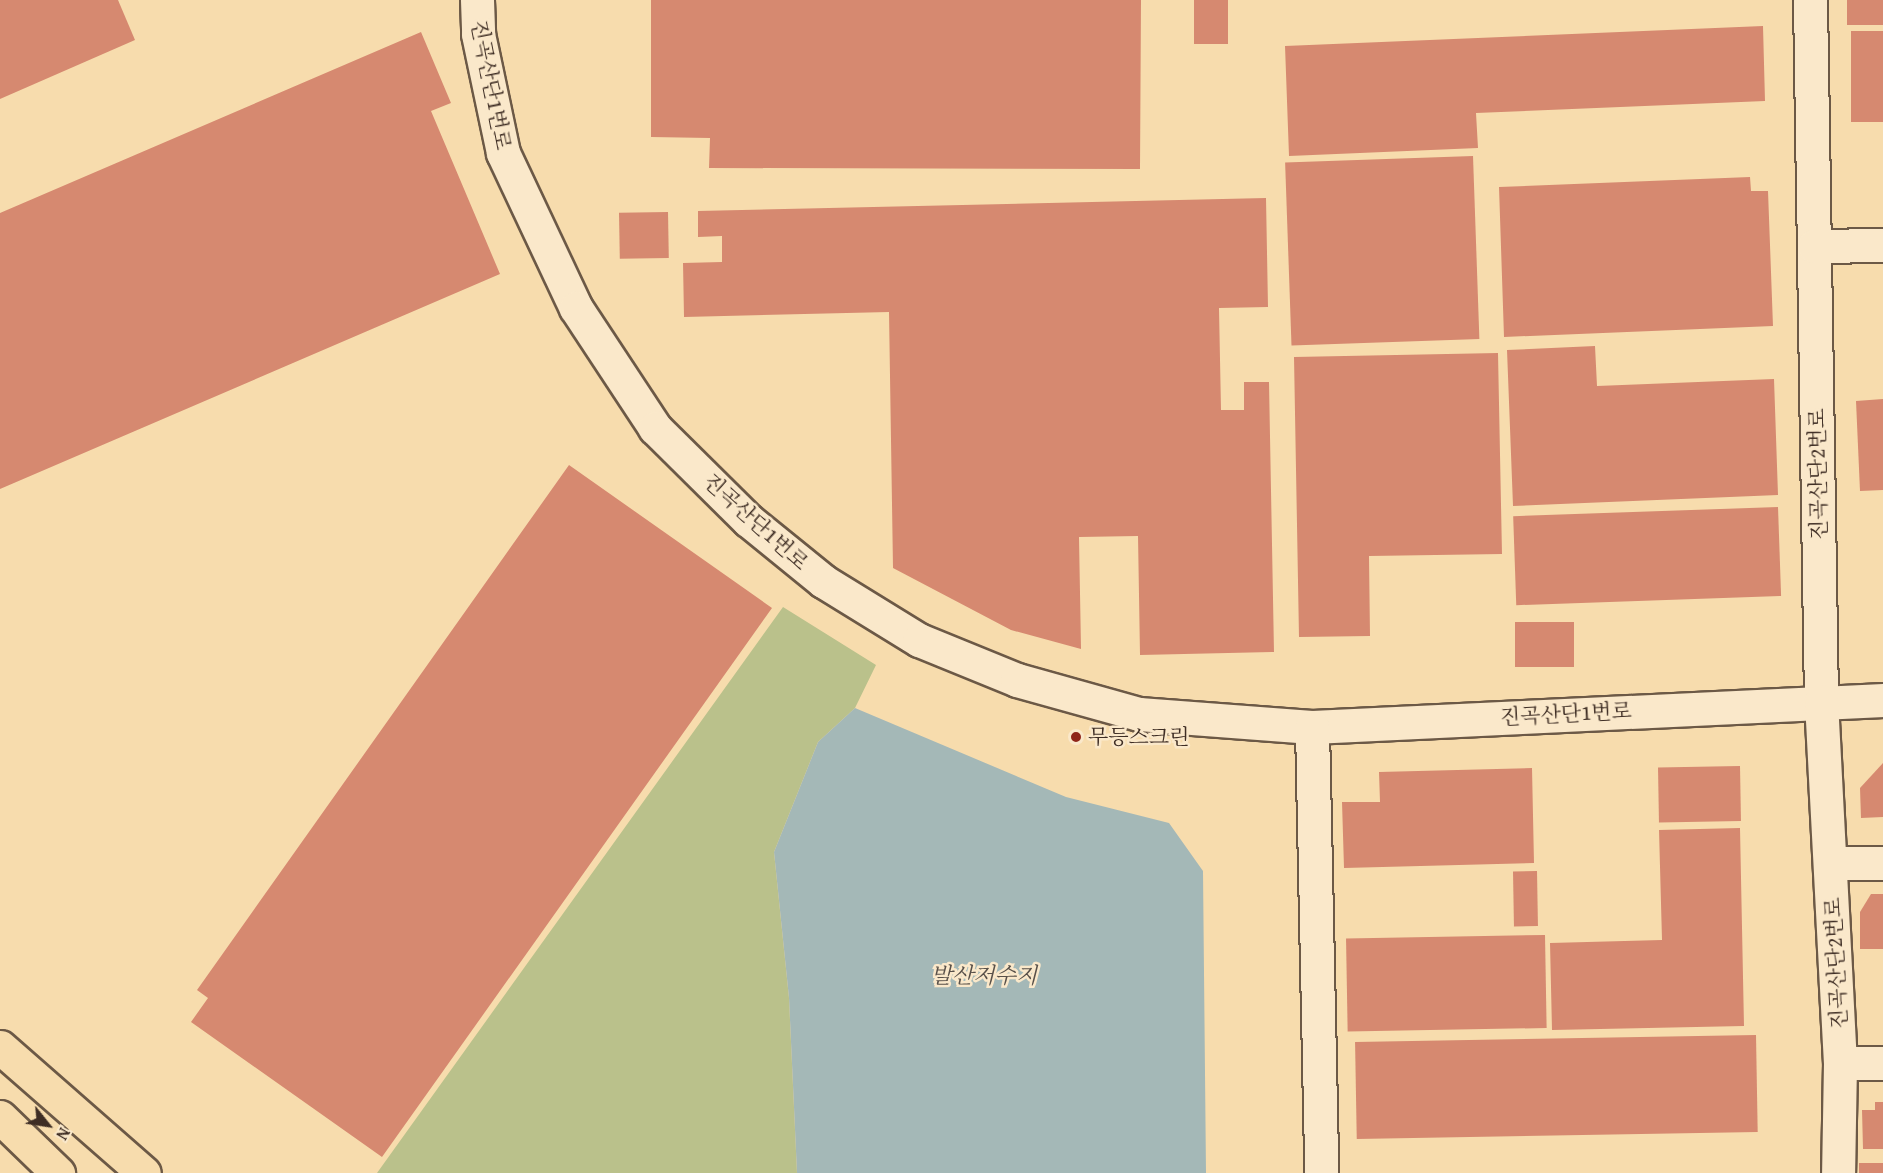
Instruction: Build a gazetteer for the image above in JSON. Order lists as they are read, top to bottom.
{
  "streets": {
    "street": ["진곡산단1번로", "진곡산단2번로"]
  },
  "crossings": [
    ["진곡산단1번로", "진곡산단2번로"]
  ],
  "water": ["발산저수지"],
  "places": ["무등스크린"],
  "north": "bottom right"
}
